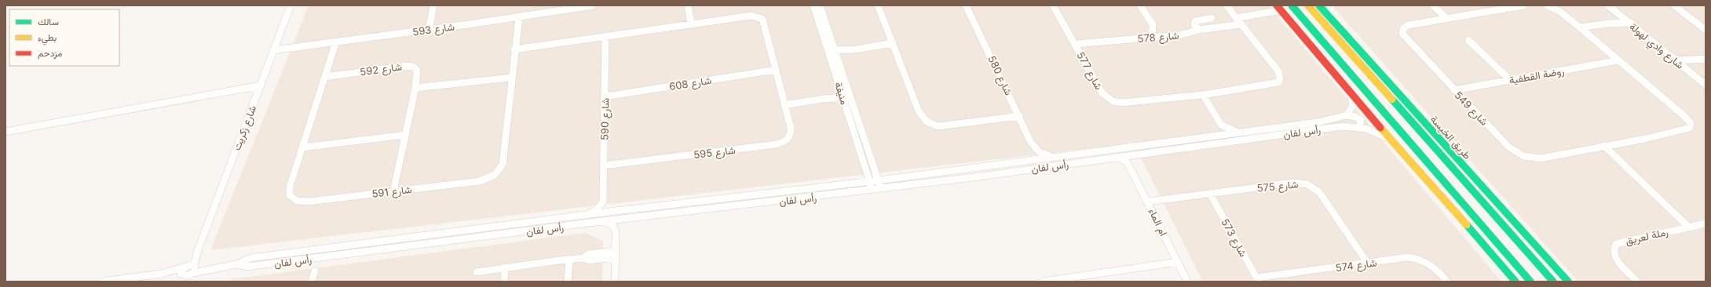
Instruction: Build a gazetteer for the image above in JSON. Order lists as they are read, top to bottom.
{
  "streets": {
    "main road": ["طريق الخيسة"],
    "street": [
      "شارع 593",
      "شارع 578",
      "شارع وادي لهولة",
      "شارع 592",
      "شارع 577",
      "شارع 580",
      "روضة القطفية",
      "شارع 608",
      "منيفة",
      "شارع 549",
      "شارع 590",
      "شارع زكريت",
      "رأس لفان",
      "شارع 595",
      "شارع 575",
      "شارع 591",
      "ام الماء",
      "رملة لعريق",
      "شارع 573",
      "شارع 574"
    ]
  },
  "crossings": [
    ["شارع 593", "شارع زكريت"],
    ["شارع 593", "شارع 591"],
    ["شارع 578", "شارع 577"],
    ["شارع 592", "شارع 591"],
    ["روضة القطفية", "شارع 549"],
    ["شارع 608", "شارع 590"],
    ["شارع 608", "شارع 595"],
    ["منيفة", "رأس لفان"],
    ["شارع 590", "شارع 595"],
    ["شارع زكريت", "رأس لفان"],
    ["رأس لفان", "ام الماء"],
    ["شارع 595", "شارع 591"],
    ["شارع 575", "ام الماء"],
    ["شارع 575", "شارع 573"],
    ["شارع 575", "شارع 574"],
    ["شارع 573", "شارع 574"]
  ],
  "legend": ["سالك", "بطيء", "مزدحم"]
}
